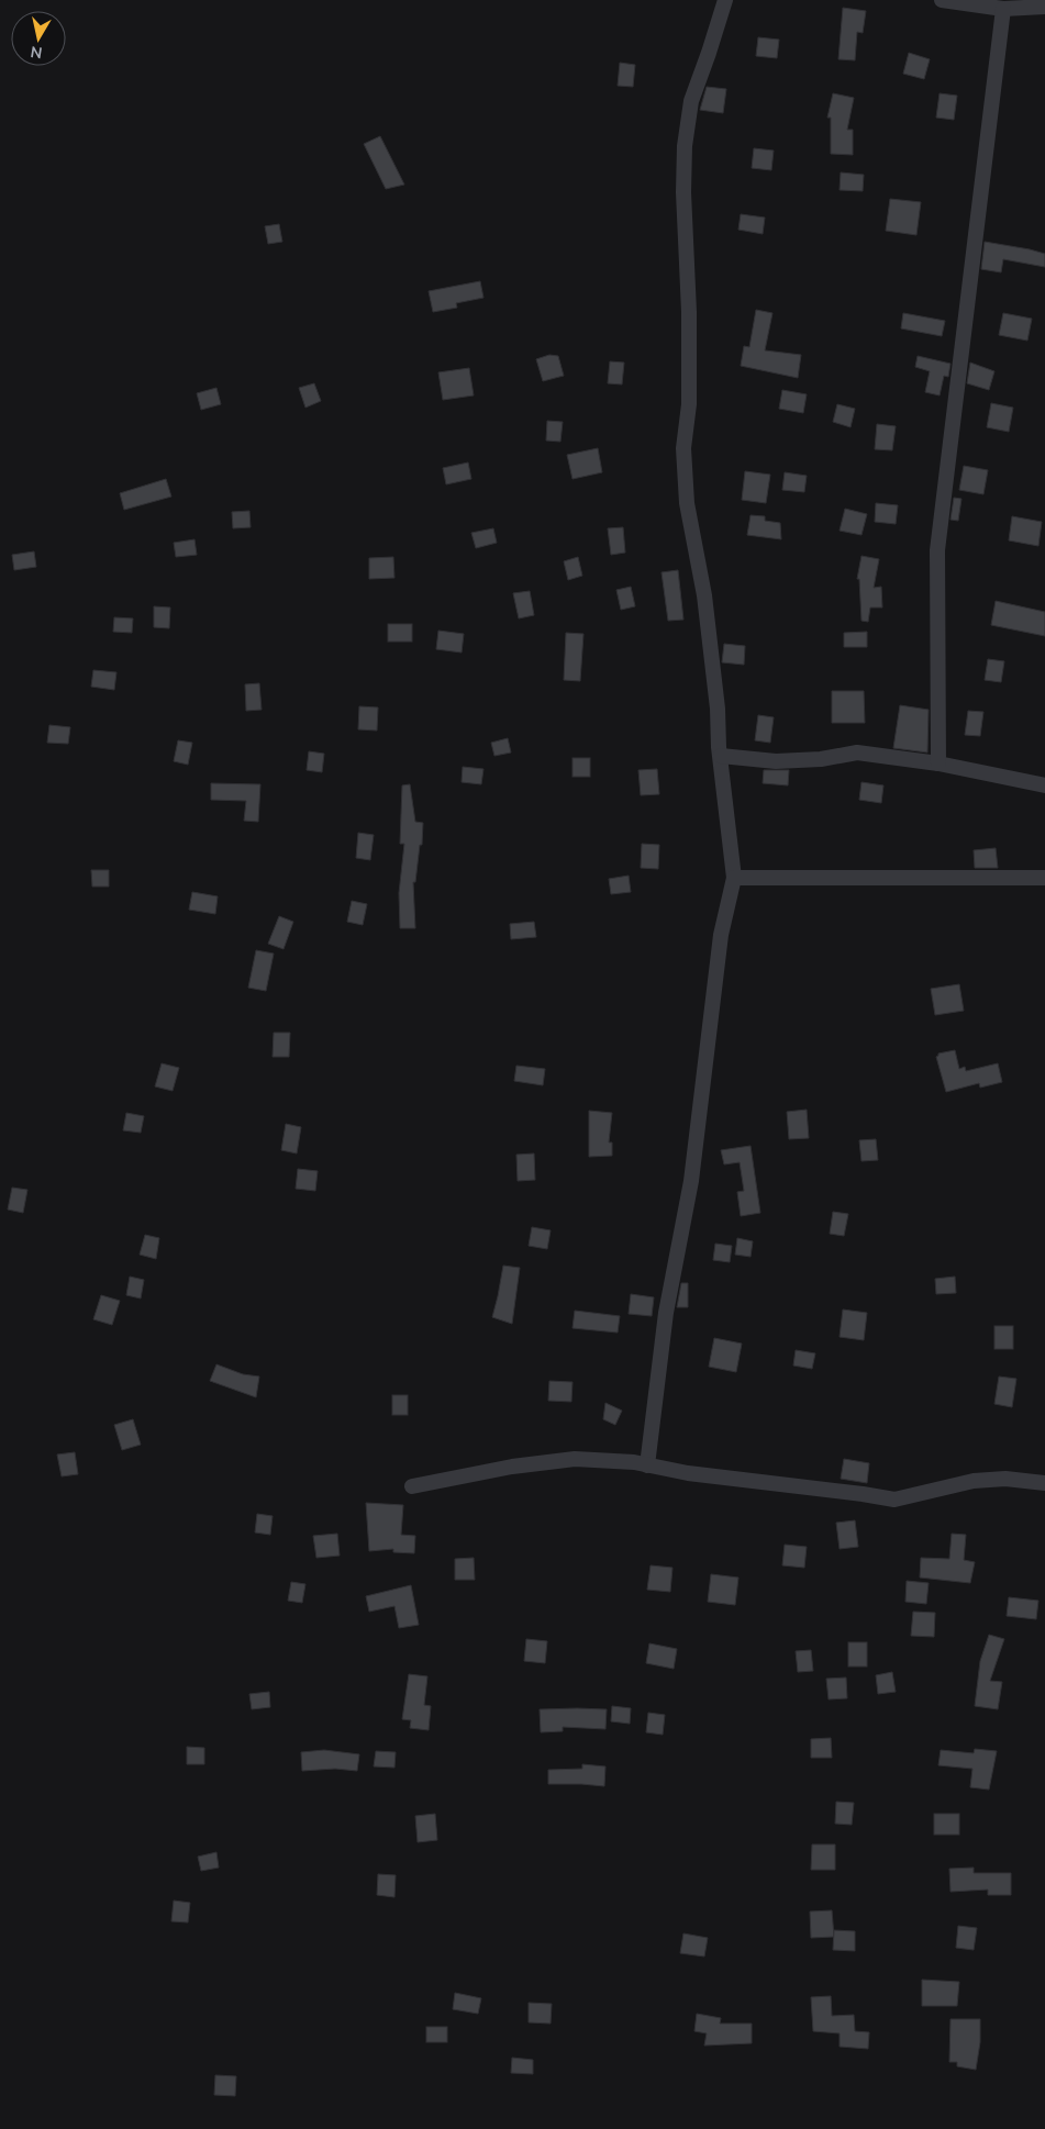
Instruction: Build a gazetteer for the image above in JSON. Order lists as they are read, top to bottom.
{
  "north": "bottom"
}
